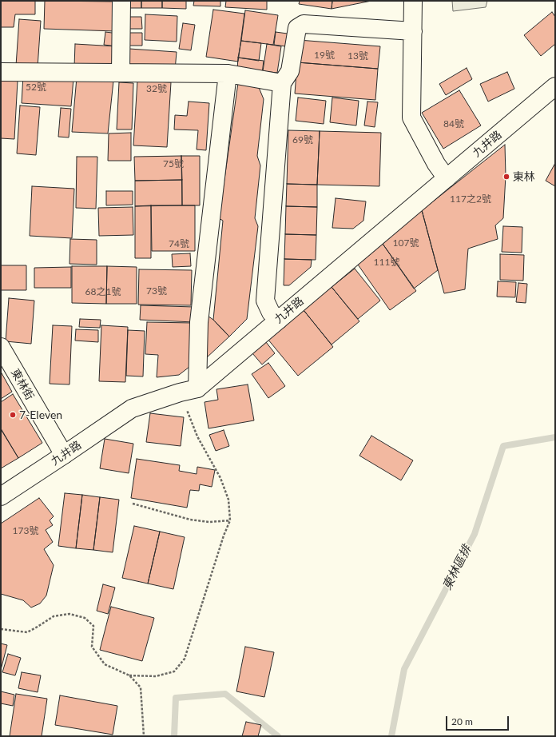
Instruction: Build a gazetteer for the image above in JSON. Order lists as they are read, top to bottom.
{
  "streets": {
    "street": ["九井路", "東林街"]
  },
  "crossings": [
    ["九井路", "東林街"]
  ],
  "water": ["東林區排"],
  "places": ["東林", "7-Eleven"],
  "house_numbers": [
    "19號",
    "13號",
    "52號",
    "32號",
    "84號",
    "69號",
    "75號",
    "117之2號",
    "107號",
    "74號",
    "111號",
    "73號",
    "68之1號",
    "173號"
  ],
  "scale_bar": "20 m"
}
